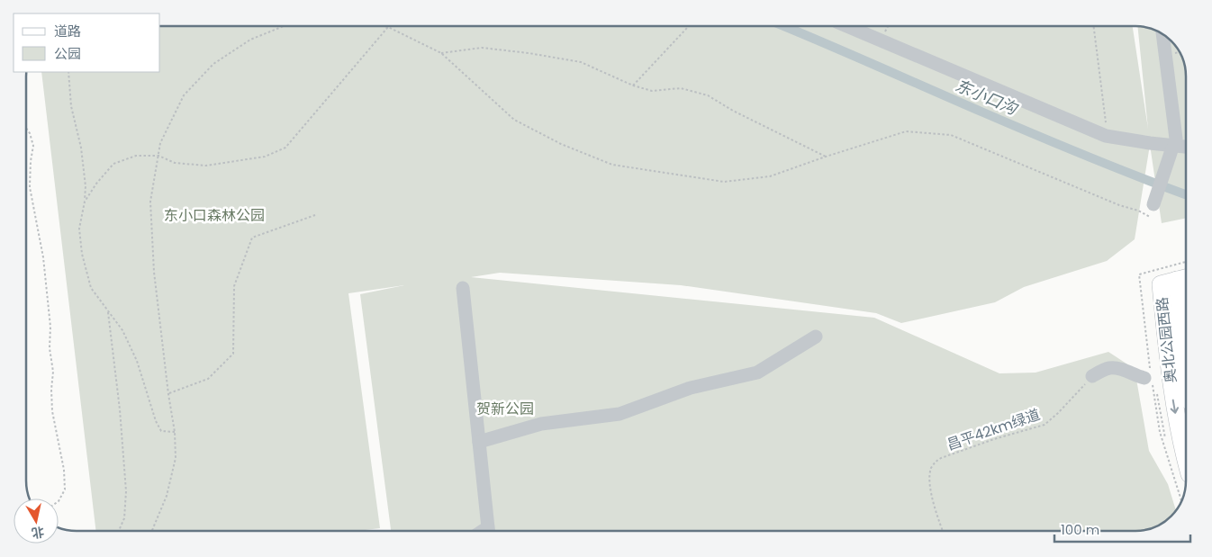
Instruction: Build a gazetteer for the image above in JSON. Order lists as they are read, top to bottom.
{
  "streets": {
    "main road": ["奥北公园西路"],
    "path": ["昌平42km绿道"]
  },
  "water": ["东小口沟"],
  "parks": ["东小口森林公园", "贺新公园"],
  "legend": ["道路", "公园"],
  "scale_bar": "100 m",
  "north": "bottom"
}
